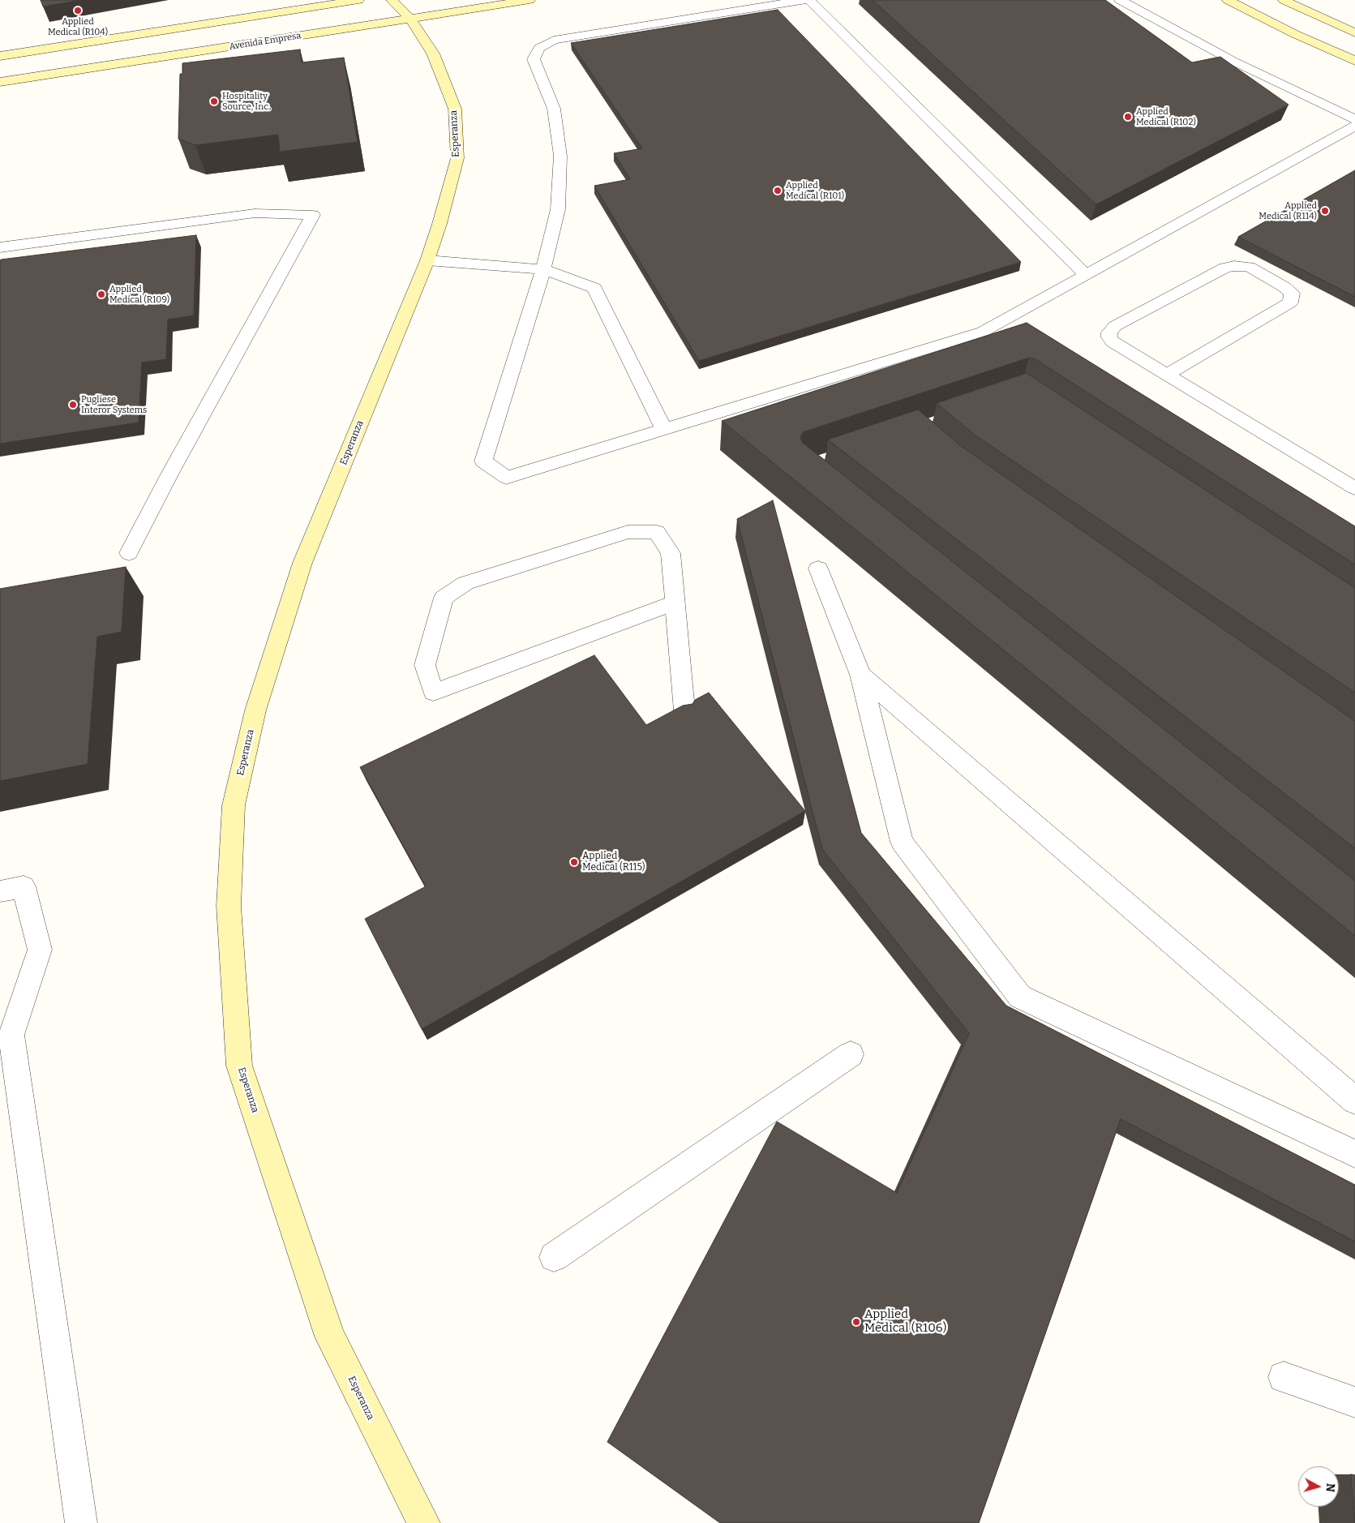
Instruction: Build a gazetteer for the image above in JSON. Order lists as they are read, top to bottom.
{
  "streets": {
    "street": ["Avenida Empresa", "Esperanza"]
  },
  "crossings": [
    ["Avenida Empresa", "Esperanza"]
  ],
  "places": [
    "Applied Medical (R104)",
    "Hospitality Source, Inc.",
    "Applied Medical (R102)",
    "Applied Medical (R101)",
    "Applied Medical (R114)",
    "Applied Medical (R109)",
    "Pugliese Interor Systems",
    "Applied Medical (R115)",
    "Applied Medical (R106)"
  ],
  "north": "right"
}
